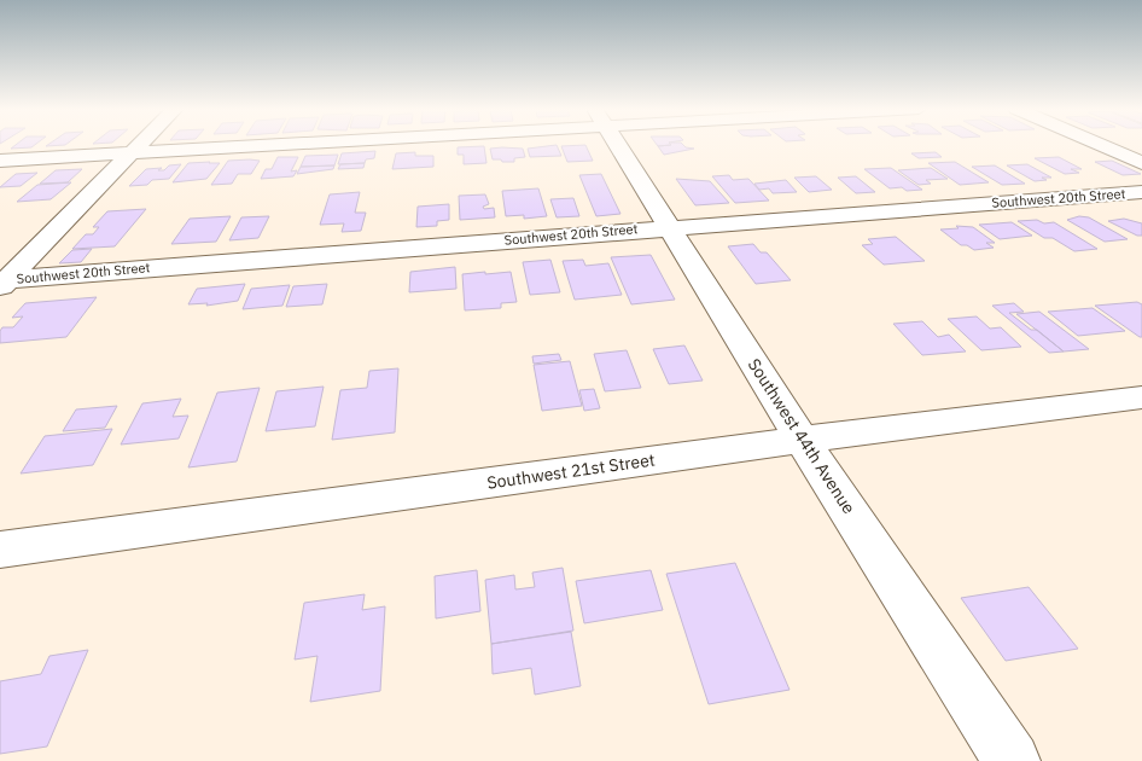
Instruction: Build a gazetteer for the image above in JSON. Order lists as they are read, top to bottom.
{
  "streets": {
    "street": ["Southwest 20th Street", "Southwest 44th Avenue", "Southwest 21st Street"]
  },
  "crossings": [
    ["Southwest 20th Street", "Southwest 44th Avenue"],
    ["Southwest 44th Avenue", "Southwest 21st Street"]
  ]
}
